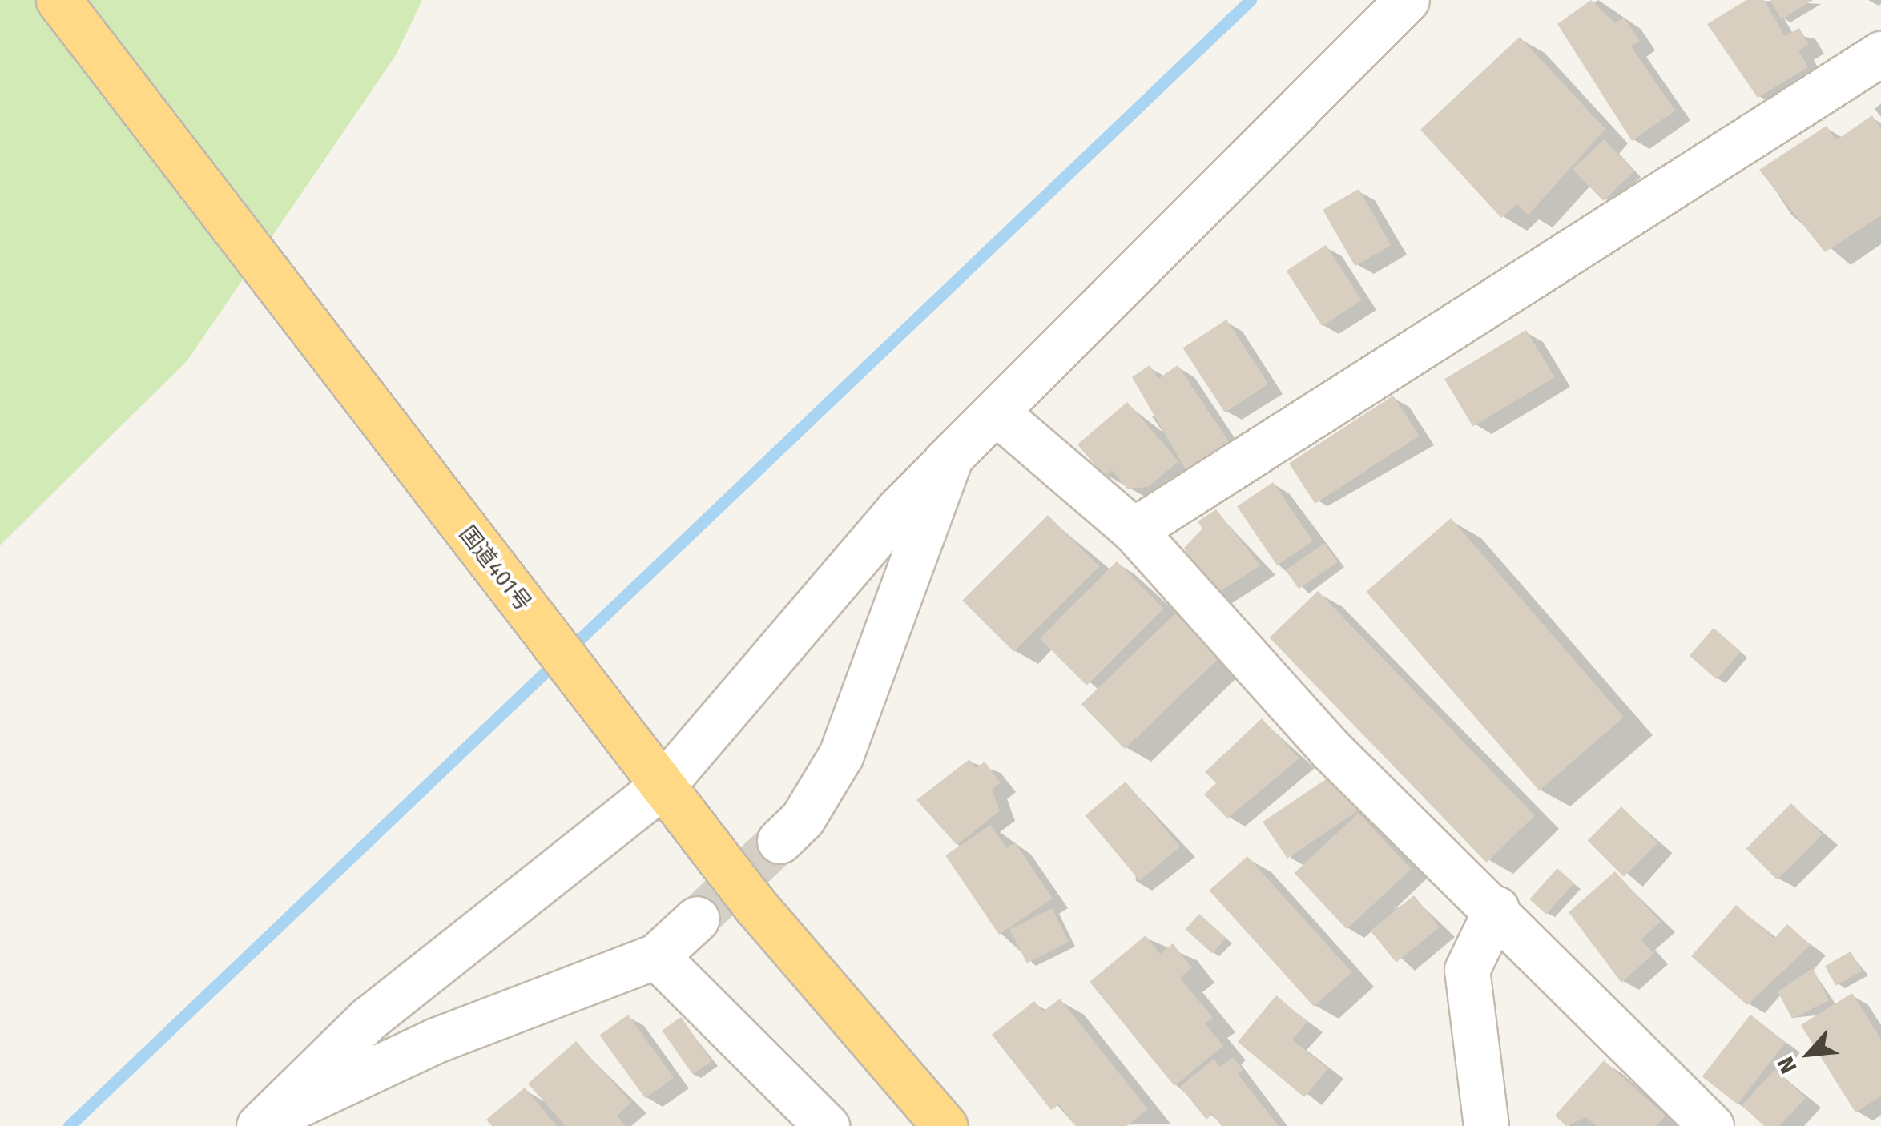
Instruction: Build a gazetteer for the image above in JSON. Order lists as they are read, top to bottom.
{
  "streets": {
    "highway": ["国道401号"]
  },
  "north": "bottom left"
}
